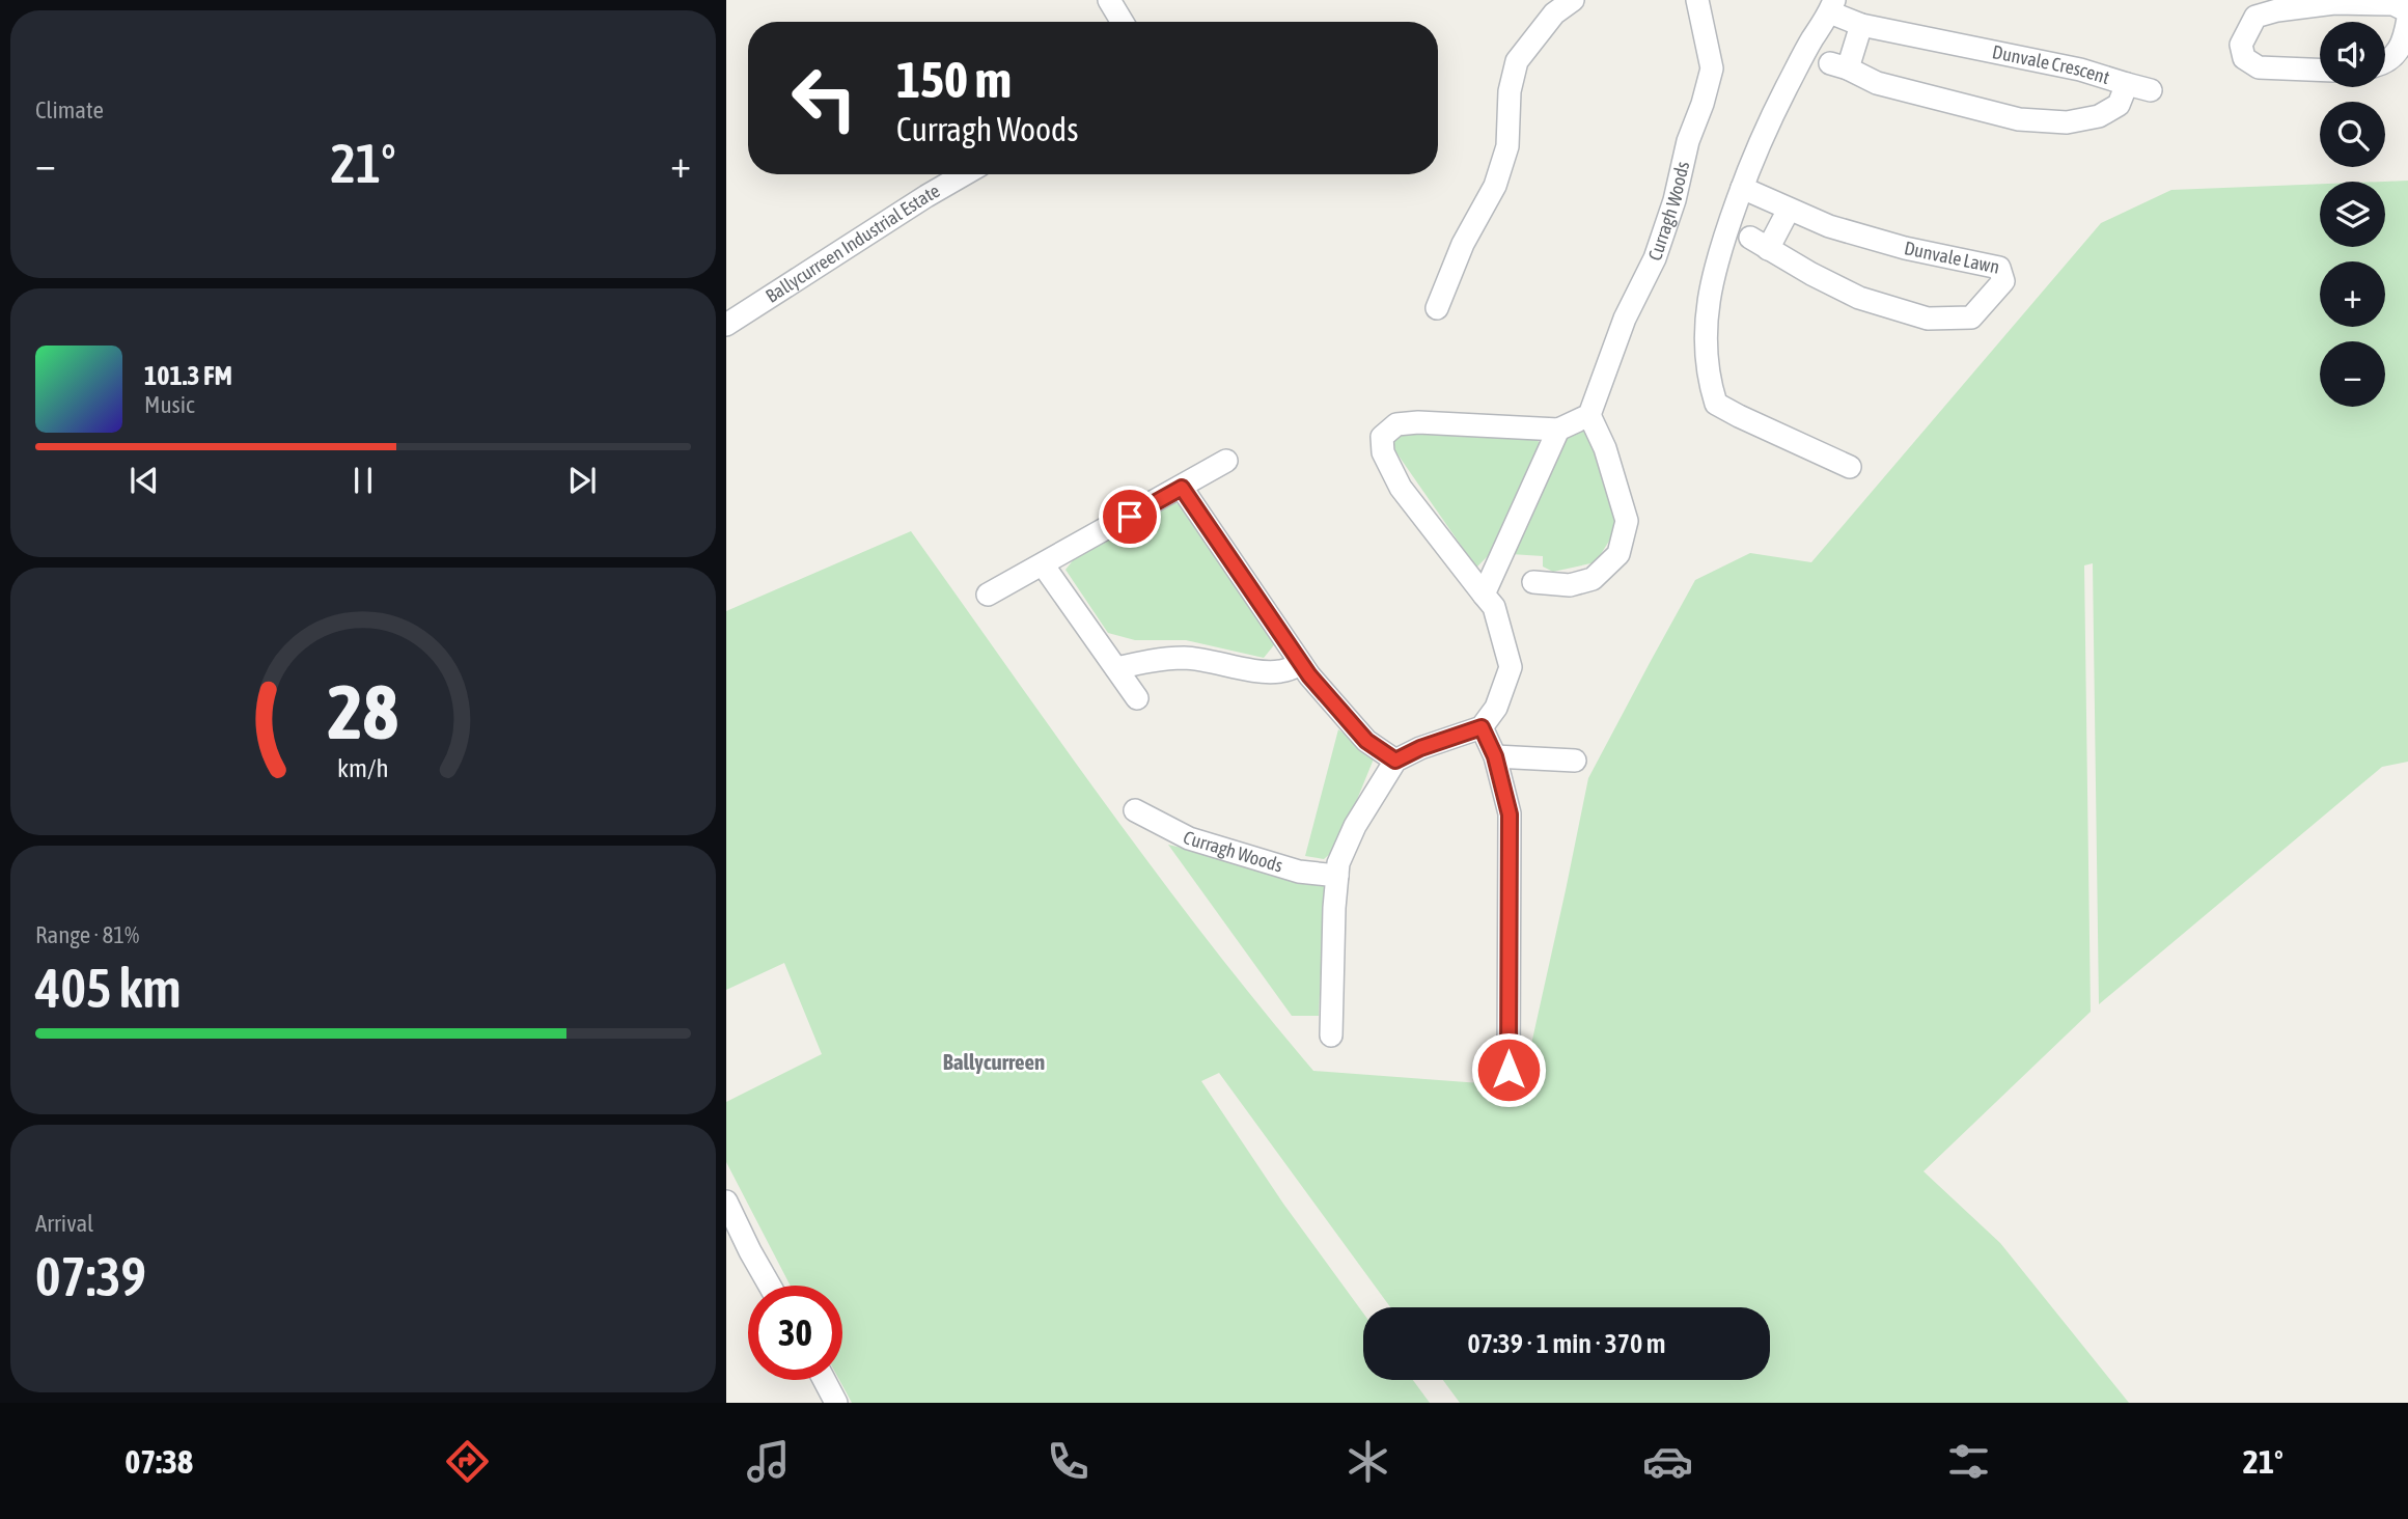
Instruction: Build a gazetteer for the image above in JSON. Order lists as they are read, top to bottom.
{
  "streets": {
    "street": [
      "Dunvale Crescent",
      "Curragh Woods",
      "Ballycurreen Industrial Estate",
      "Dunvale Lawn"
    ]
  },
  "districts": ["Ballycurreen"],
  "page": {
    "tile": [
      "Climate",
      ["Range · 81%", "405 km"],
      ["Arrival", "07:39"]
    ],
    "map_buttons": ["+", "−"],
    "turn": ["150 m", "Curragh Woods"],
    "heat": ["−", "21°", "+"],
    "song": ["101.3 FM", "Music"],
    "limit": "30",
    "trip": "07:39 · 1 min · 370 m",
    "tabs": ["07:38", "21°"],
    "gauge": ["28", "km/h"]
  }
}
